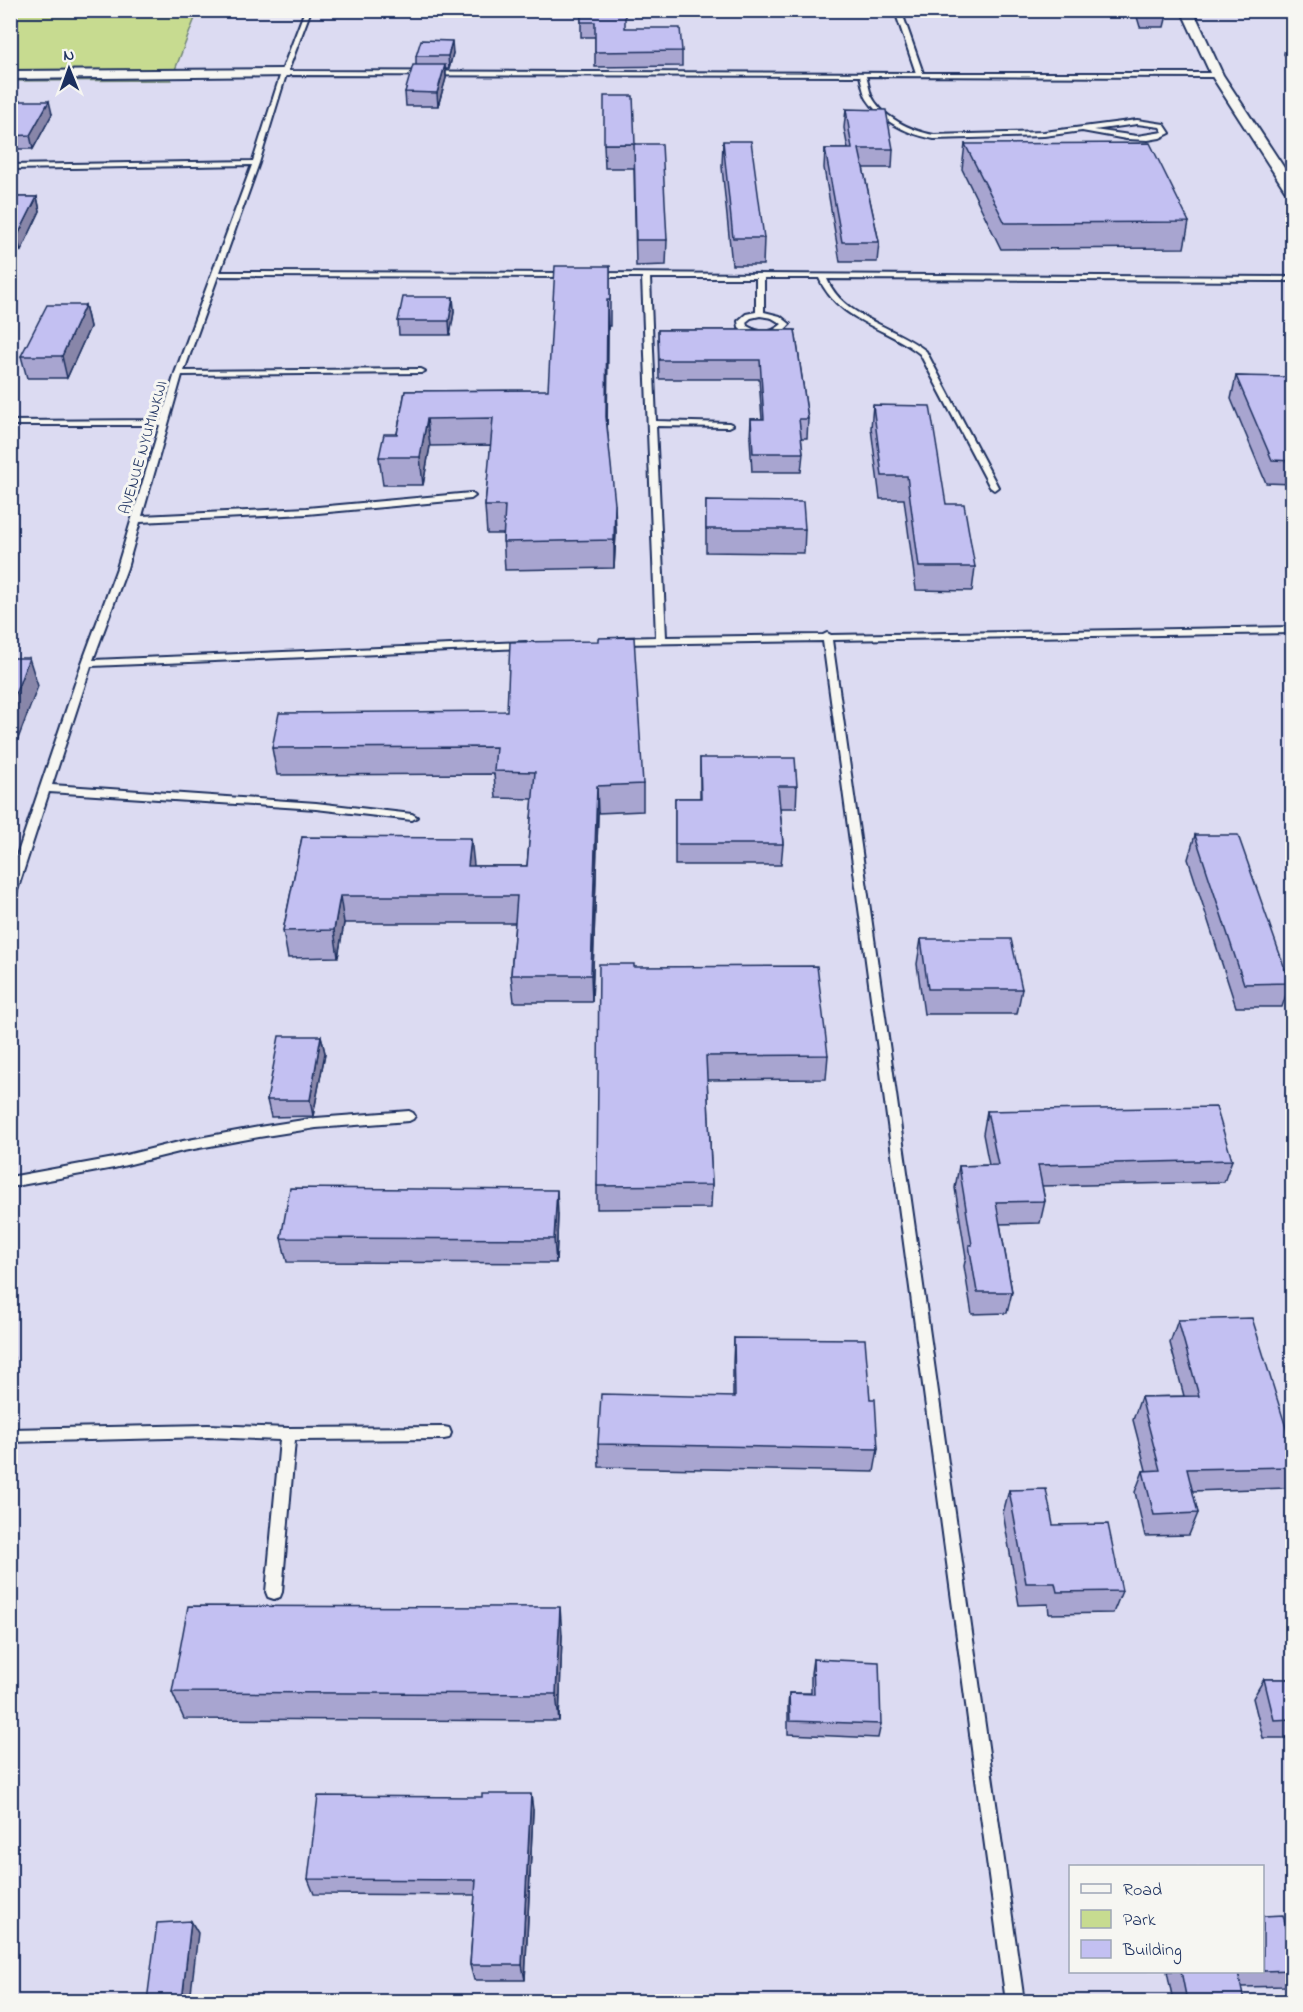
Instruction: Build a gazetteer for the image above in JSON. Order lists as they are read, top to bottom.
{
  "streets": {
    "lane": ["AVENUE NYUMINKWI"]
  },
  "legend": ["Road", "Park", "Building"],
  "north": "top"
}
